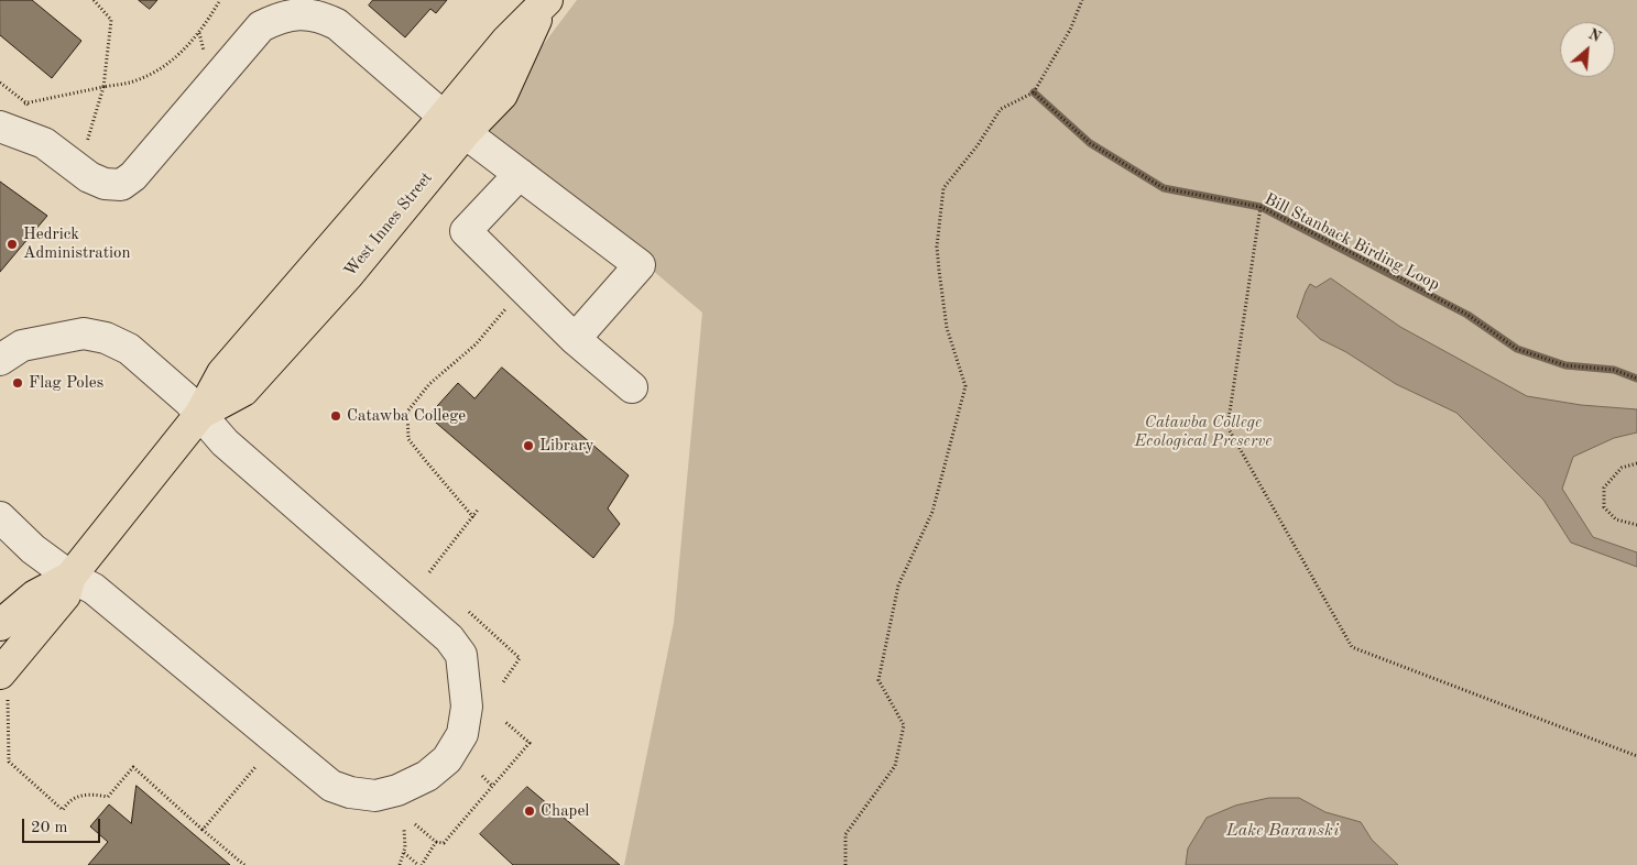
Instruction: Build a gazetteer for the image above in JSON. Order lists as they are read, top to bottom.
{
  "streets": {
    "main road": ["West Innes Street"],
    "path": ["Bill Stanback Birding Loop"]
  },
  "water": ["Lake Baranski"],
  "parks": ["Catawba College Ecological Preserve"],
  "places": [
    "Hedrick Administration",
    "Flag Poles",
    "Catawba College",
    "Library",
    "Chapel"
  ],
  "scale_bar": "20 m",
  "north": "top right"
}
